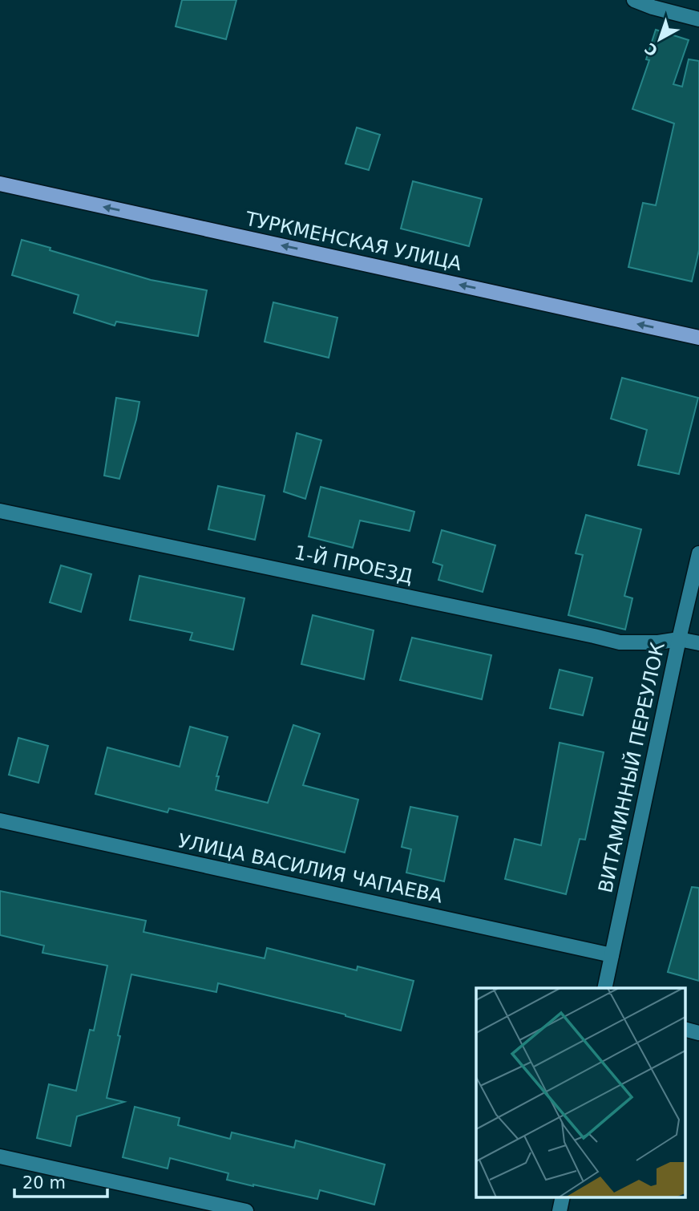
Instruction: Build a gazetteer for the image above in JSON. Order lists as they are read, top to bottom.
{
  "streets": {
    "main road": ["ТУРКМЕНСКАЯ УЛИЦА"],
    "street": ["1-Й ПРОЕЗД", "ВИТАМИННЫЙ ПЕРЕУЛОК", "УЛИЦА ВАСИЛИЯ ЧАПАЕВА"]
  },
  "crossings": [
    ["1-Й ПРОЕЗД", "ВИТАМИННЫЙ ПЕРЕУЛОК"],
    ["ВИТАМИННЫЙ ПЕРЕУЛОК", "УЛИЦА ВАСИЛИЯ ЧАПАЕВА"]
  ],
  "one_way": ["ТУРКМЕНСКАЯ УЛИЦА"],
  "scale_bar": "20 m",
  "north": "bottom left"
}
